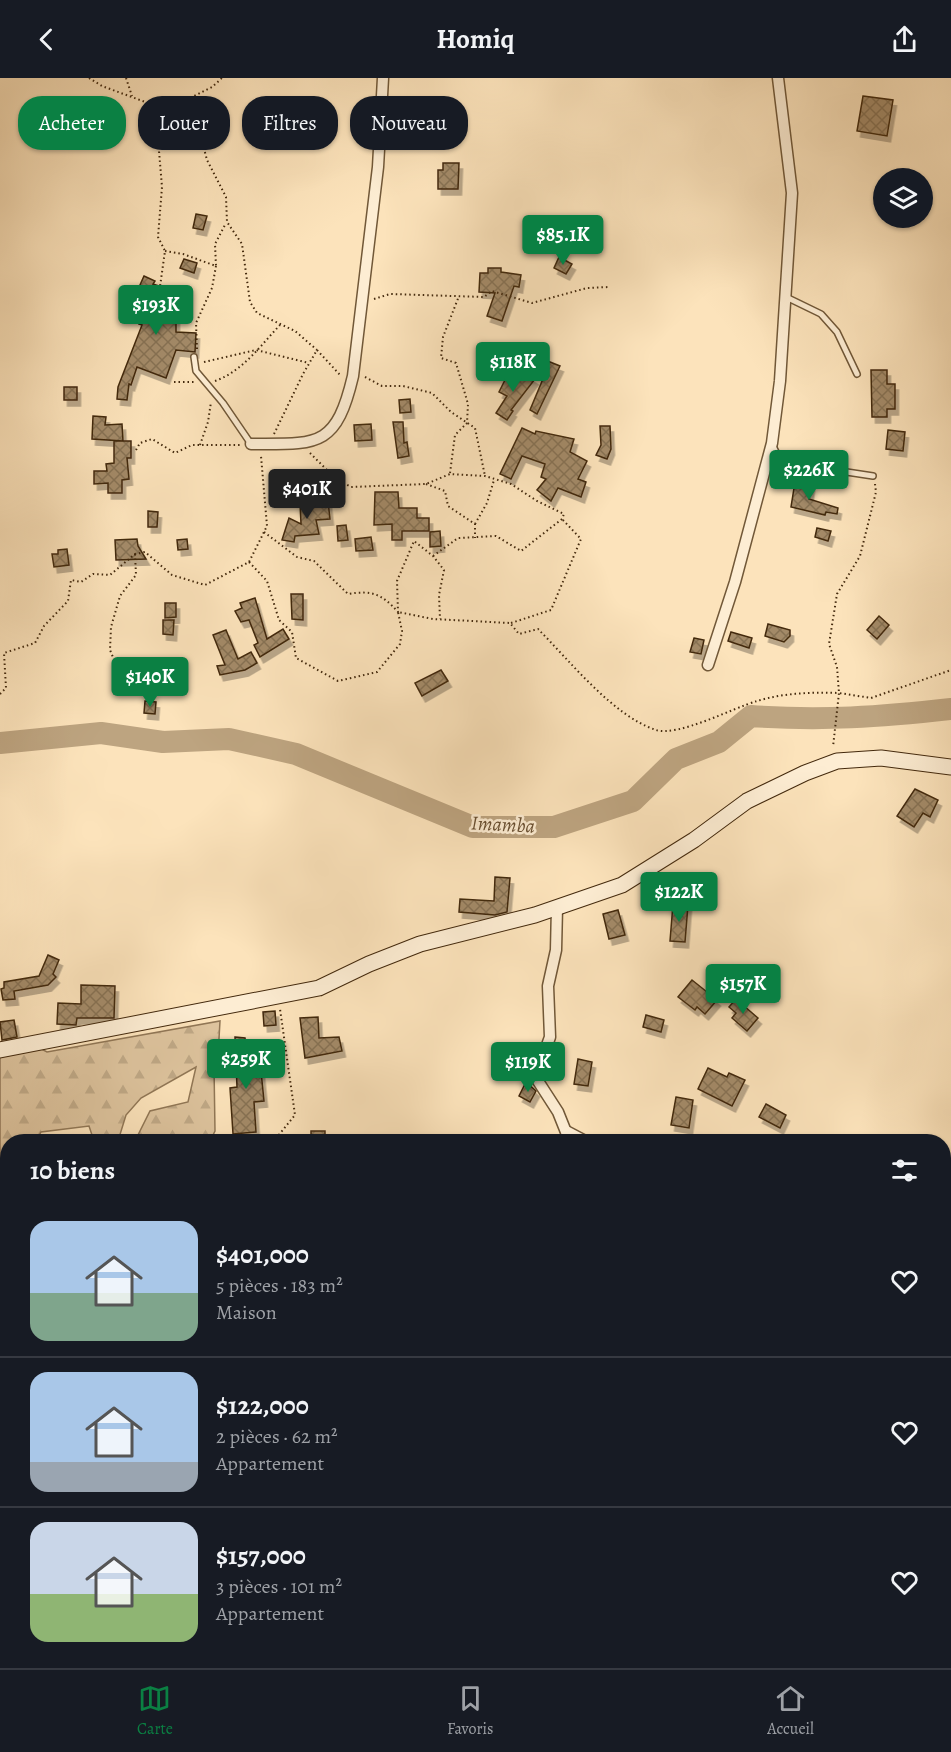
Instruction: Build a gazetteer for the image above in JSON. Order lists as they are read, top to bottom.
{
  "water": ["Imamba"],
  "page": {
    "header": "Homiq",
    "chip": [
      "Acheter",
      "Louer",
      "Filtres",
      "Nouveau"
    ],
    "price": [
      "$85.1K",
      "$193K",
      "$118K",
      "$226K",
      "$401K",
      "$140K",
      "$122K",
      "$157K",
      "$259K",
      "$119K"
    ],
    "heading": "10 biens",
    "list": [
      {
        "name": "$401,000",
        "note": "5 pièces · 183 m² · Maison"
      },
      {
        "name": "$122,000",
        "note": "2 pièces · 62 m² · Appartement"
      },
      {
        "name": "$157,000",
        "note": "3 pièces · 101 m² · Appartement"
      }
    ],
    "tabs": ["Carte", "Favoris", "Accueil"]
  }
}
